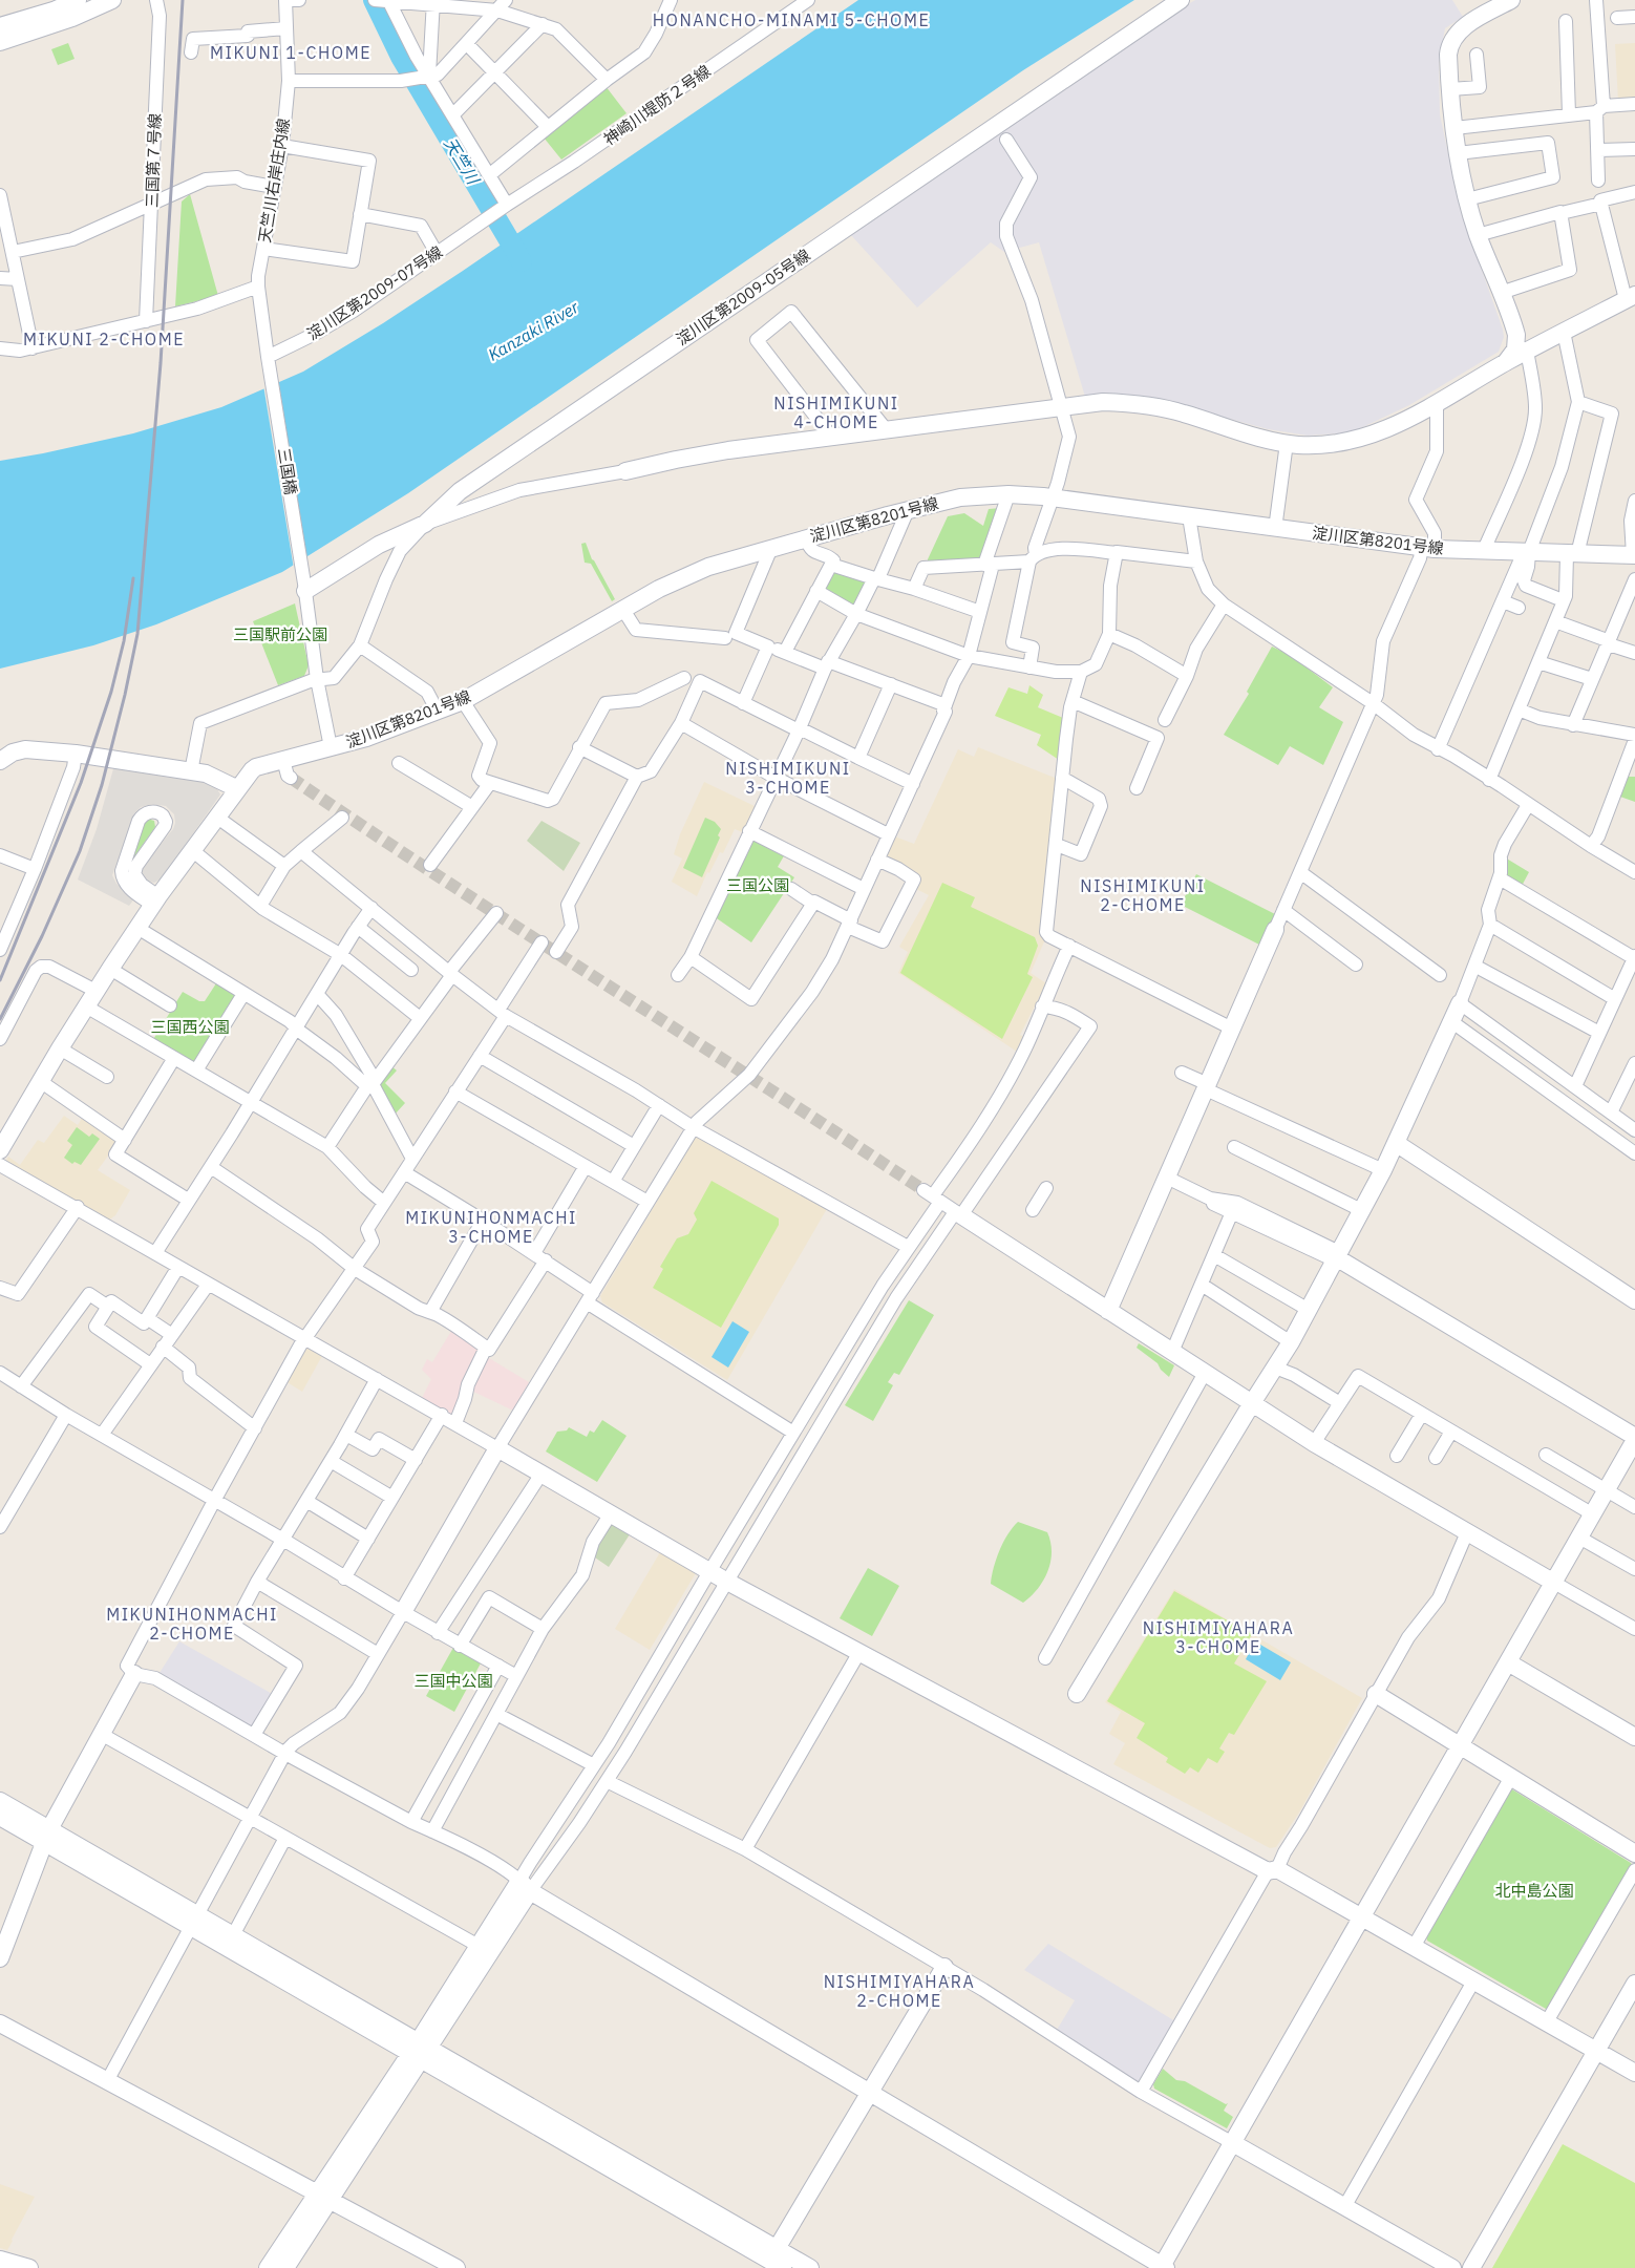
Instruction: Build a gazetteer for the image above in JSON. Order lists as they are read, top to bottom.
{
  "streets": {
    "street": [
      "神崎川堤防２号線",
      "三国第７号線",
      "天竺川右岸庄内線",
      "淀川区第2009-07号線",
      "淀川区第2009-05号線",
      "三国橋",
      "淀川区第8201号線"
    ]
  },
  "crossings": [
    ["神崎川堤防２号線", "淀川区第2009-07号線"],
    ["天竺川右岸庄内線", "淀川区第2009-07号線"],
    ["天竺川右岸庄内線", "三国橋"],
    ["淀川区第2009-07号線", "三国橋"],
    ["淀川区第2009-05号線", "三国橋"],
    ["三国橋", "淀川区第8201号線"]
  ],
  "districts": [
    "HONANCHO-MINAMI 5-CHOME",
    "MIKUNI 1-CHOME",
    "MIKUNI 2-CHOME",
    "NISHIMIKUNI 4-CHOME",
    "NISHIMIKUNI 3-CHOME",
    "NISHIMIKUNI 2-CHOME",
    "MIKUNIHONMACHI 3-CHOME",
    "MIKUNIHONMACHI 2-CHOME",
    "NISHIMIYAHARA 3-CHOME",
    "NISHIMIYAHARA 2-CHOME"
  ],
  "water": ["天竺川", "Kanzaki River"],
  "parks": [
    "三国駅前公園",
    "三国公園",
    "三国西公園",
    "三国中公園",
    "北中島公園"
  ]
}
